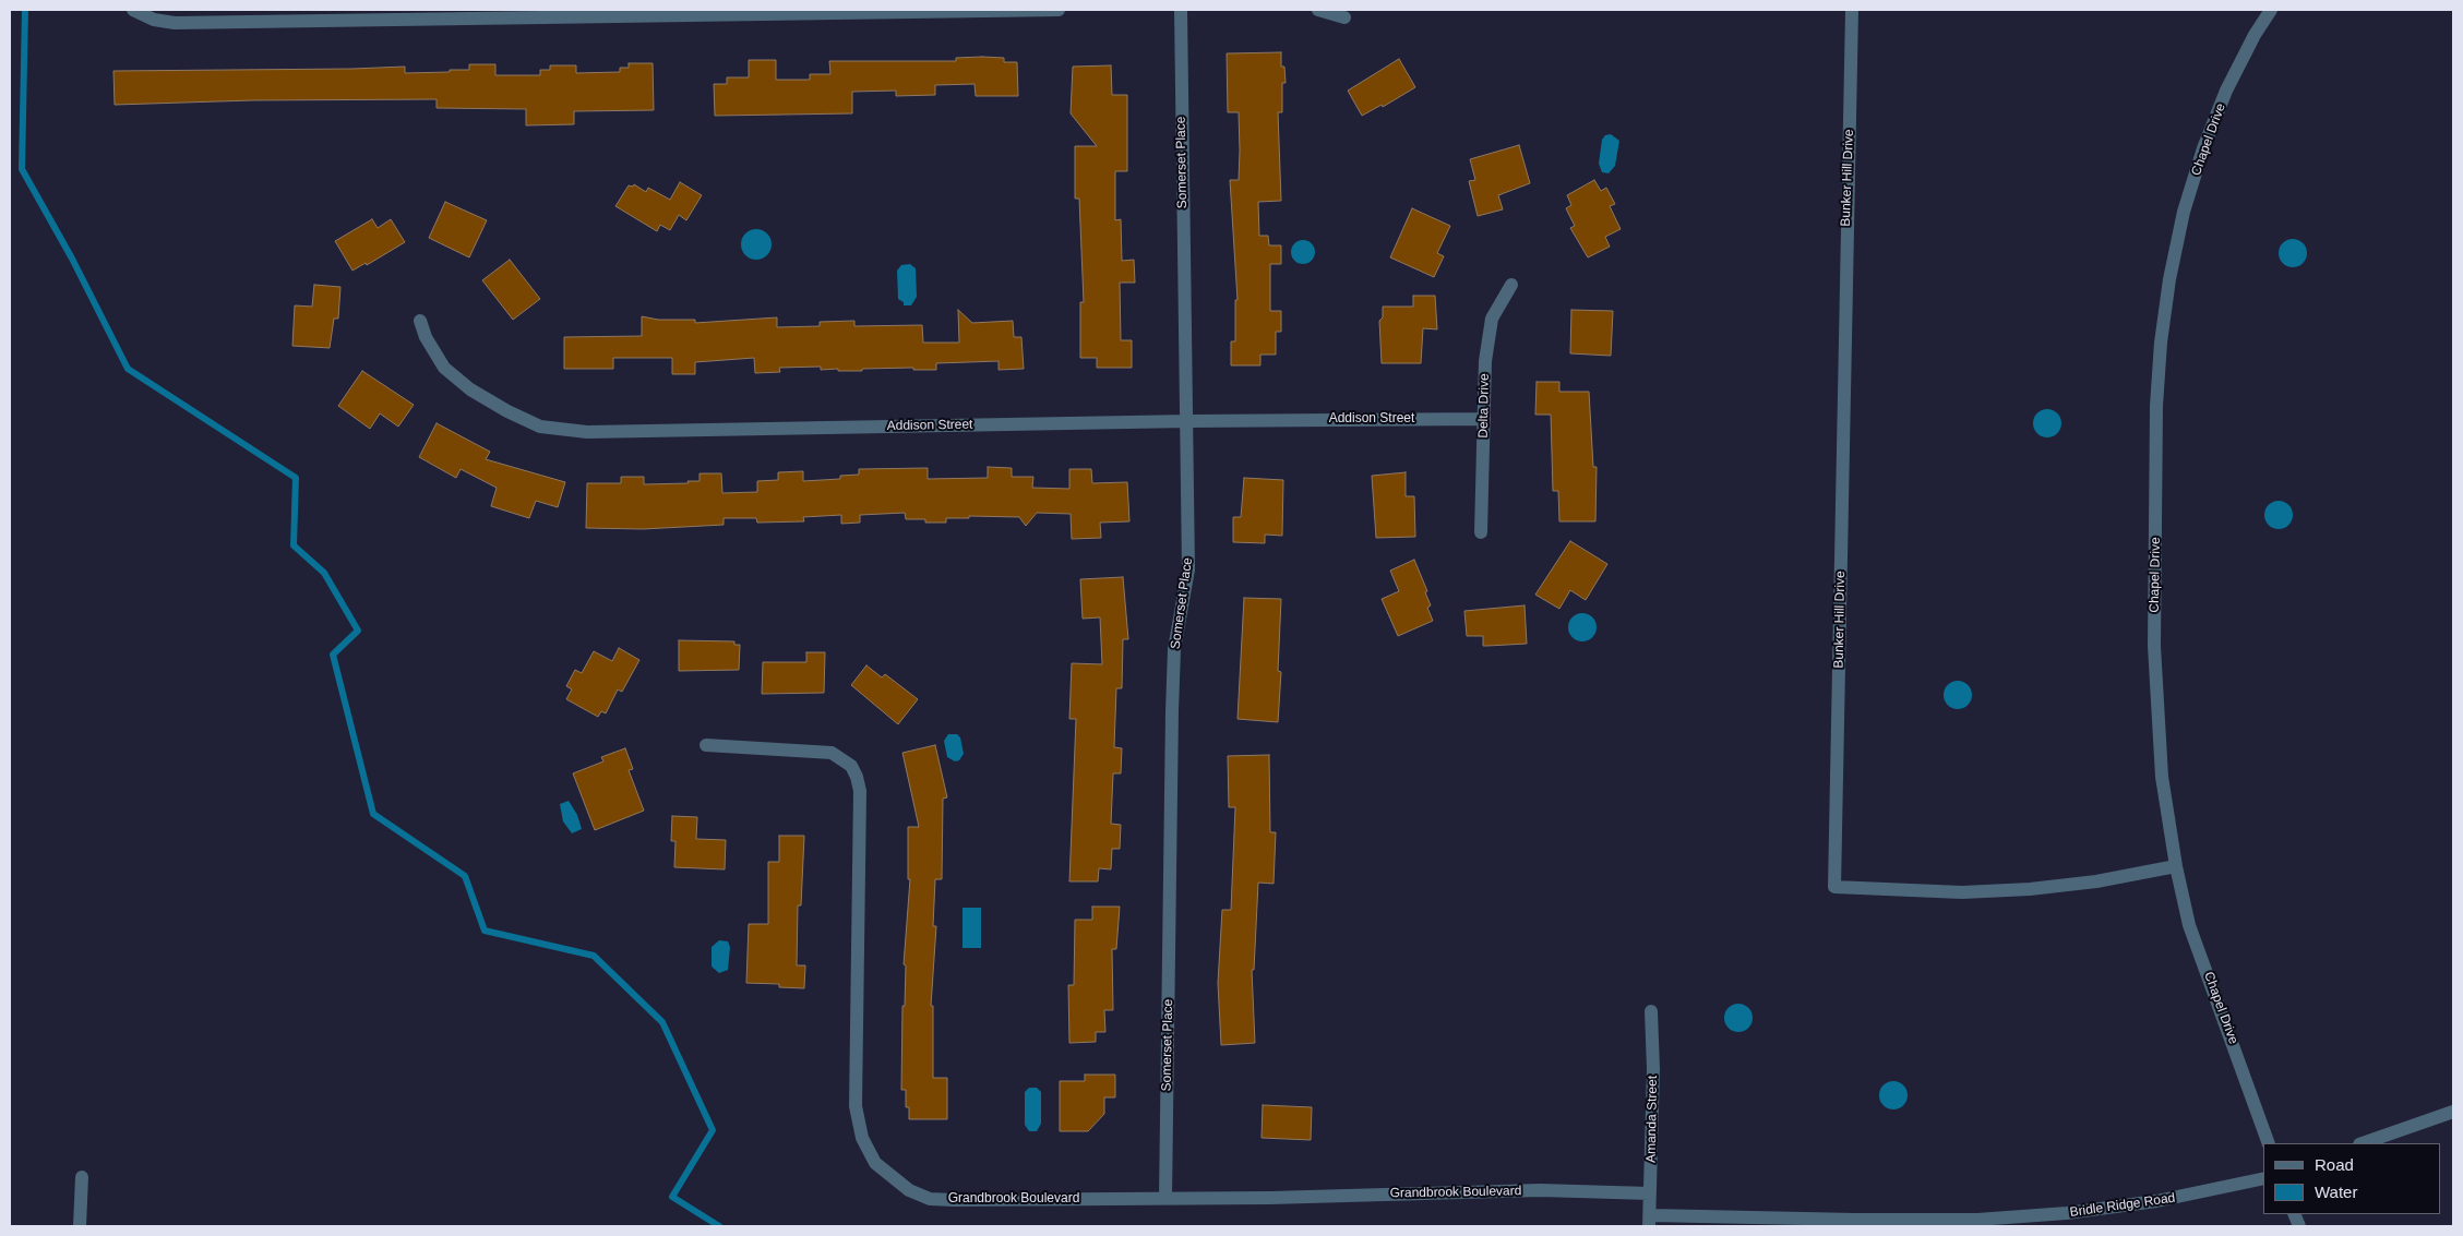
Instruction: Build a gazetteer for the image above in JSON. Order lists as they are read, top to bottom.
{
  "streets": {
    "street": [
      "Chapel Drive",
      "Somerset Place",
      "Bunker Hill Drive",
      "Delta Drive",
      "Addison Street",
      "Amanda Street",
      "Grandbrook Boulevard",
      "Bridle Ridge Road"
    ]
  },
  "crossings": [
    ["Chapel Drive", "Bunker Hill Drive"],
    ["Somerset Place", "Addison Street"],
    ["Somerset Place", "Grandbrook Boulevard"],
    ["Delta Drive", "Addison Street"],
    ["Amanda Street", "Grandbrook Boulevard"],
    ["Amanda Street", "Bridle Ridge Road"]
  ],
  "legend": ["Road", "Water"]
}
